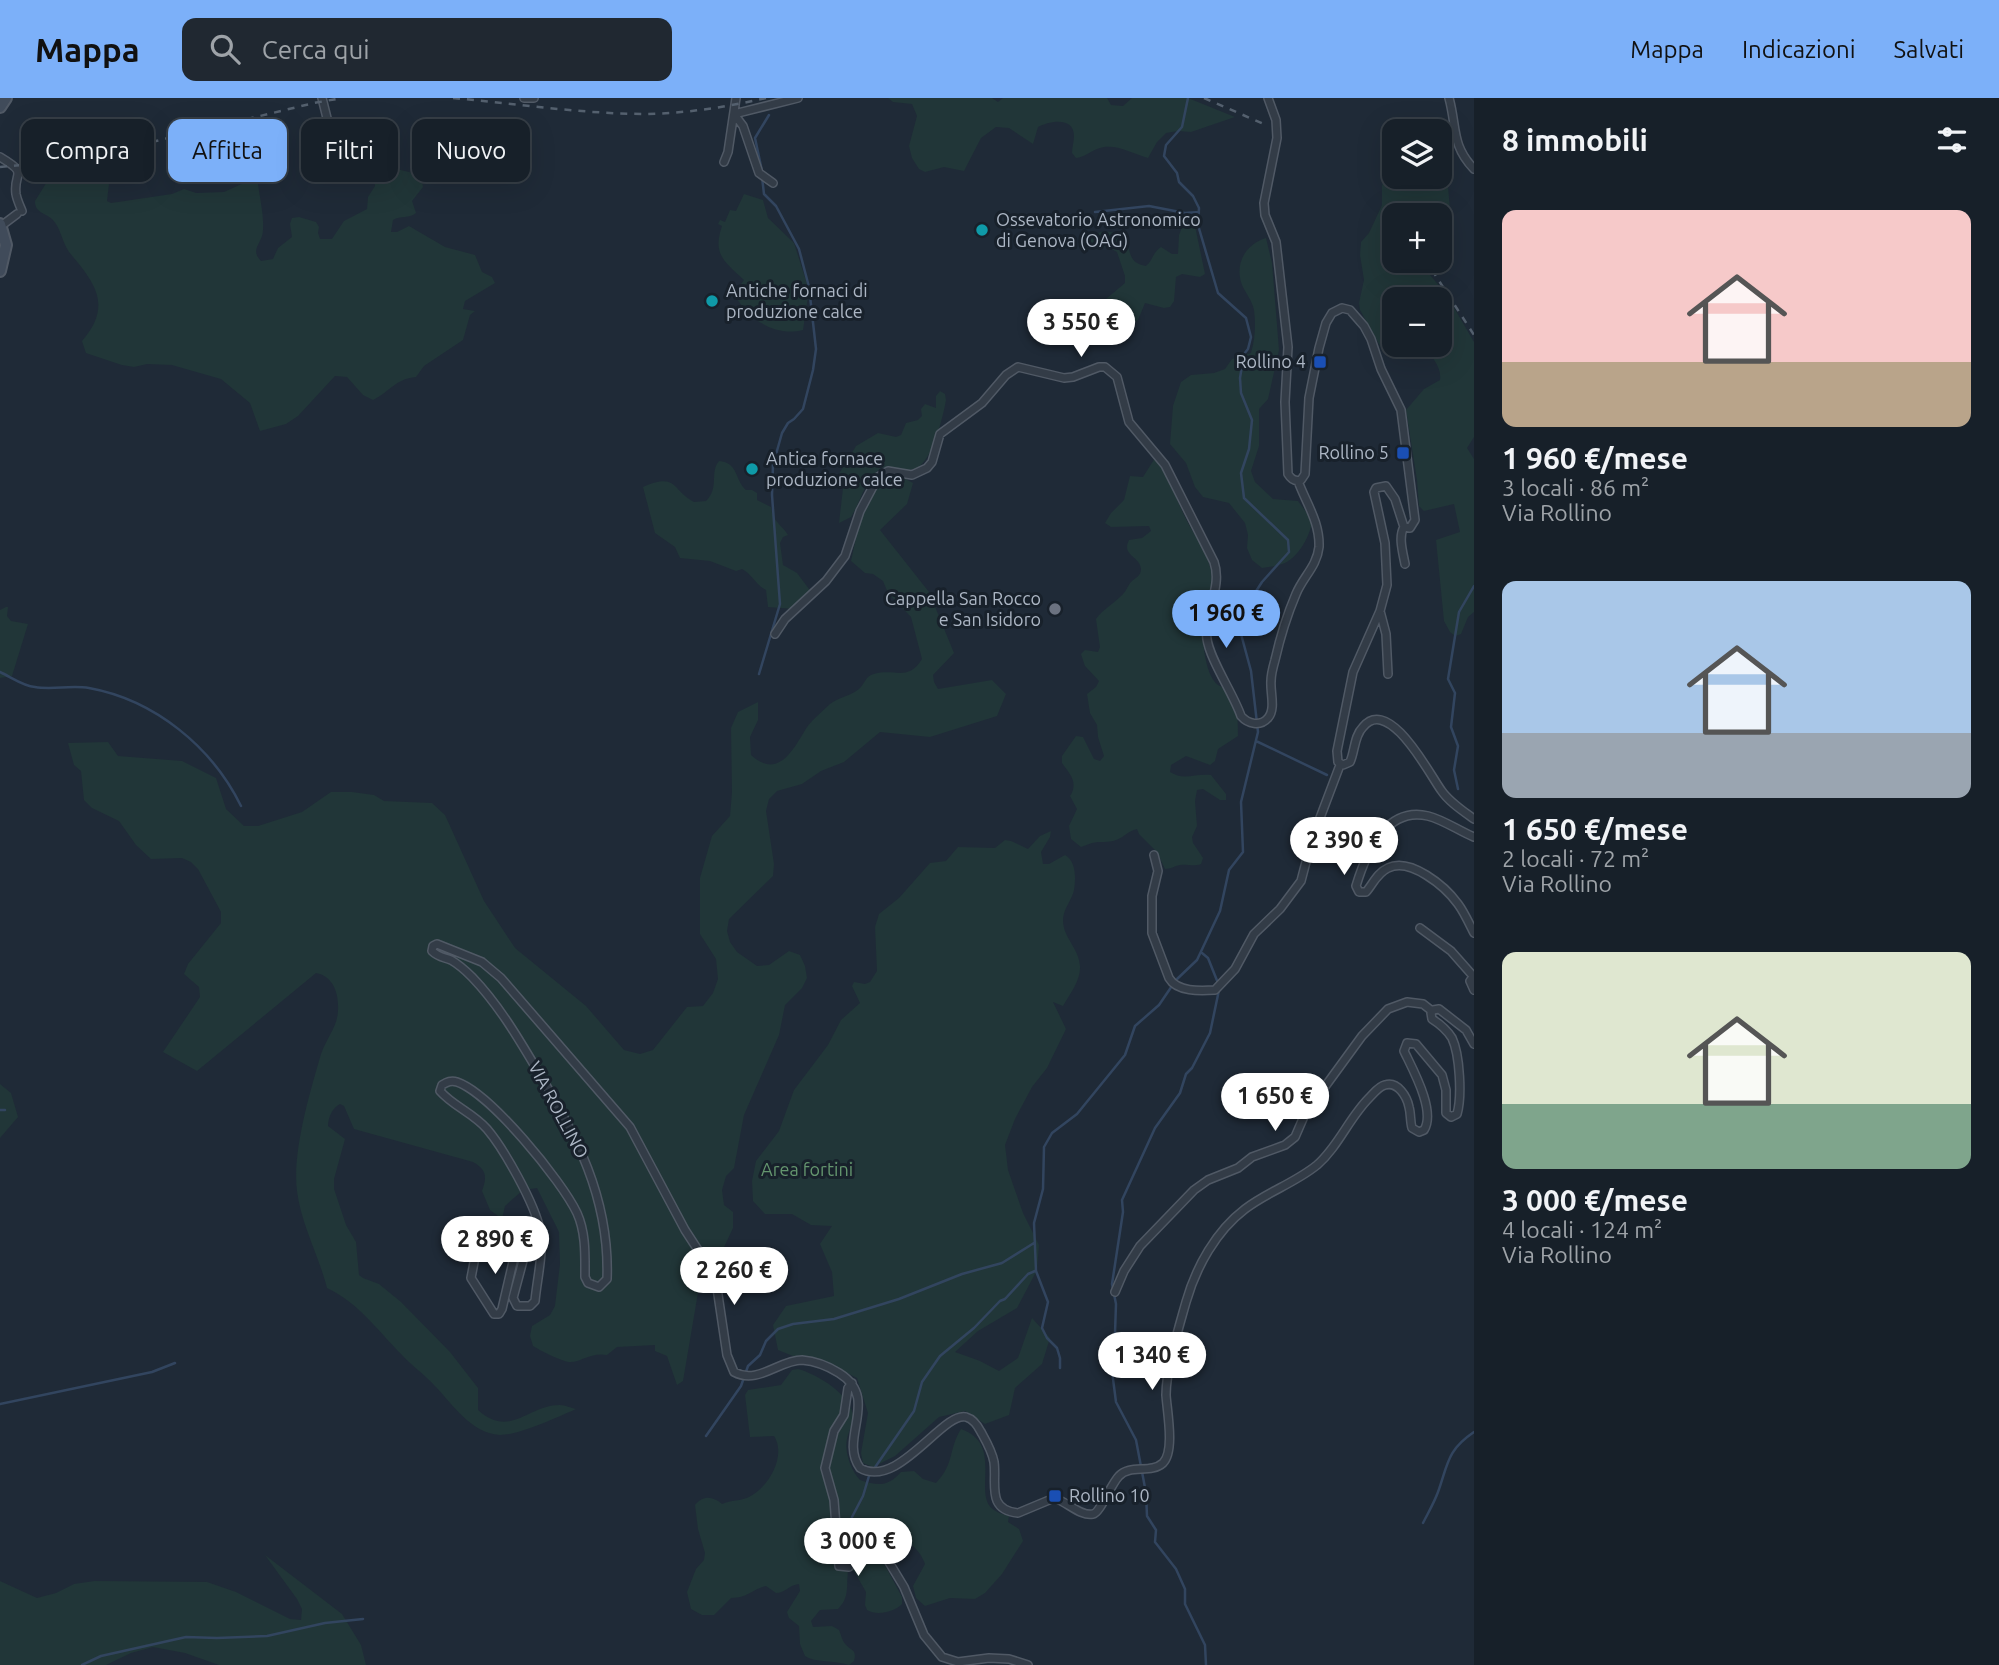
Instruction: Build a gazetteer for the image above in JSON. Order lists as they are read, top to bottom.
{
  "streets": {
    "street": ["VIA ROLLINO"]
  },
  "parks": ["Area fortini"],
  "places": {
    "other": [
      "Ossevatorio Astronomico di Genova (OAG)",
      "Antiche fornaci di produzione calce",
      "Antica fornace produzione calce",
      "Cappella San Rocco e San Isidoro"
    ],
    "transit": ["Rollino 4", "Rollino 5", "Rollino 10"]
  },
  "page": {
    "header": "Mappa",
    "search": "Cerca qui",
    "nav": ["Mappa", "Indicazioni", "Salvati"],
    "heading": "8 immobili",
    "map_buttons": ["+", "−"],
    "chip": [
      "Compra",
      "Affitta",
      "Filtri",
      "Nuovo"
    ],
    "list": [
      {
        "name": "1 960 €/mese",
        "note": "3 locali · 86 m² · Via Rollino"
      },
      {
        "name": "1 650 €/mese",
        "note": "2 locali · 72 m² · Via Rollino"
      },
      {
        "name": "3 000 €/mese",
        "note": "4 locali · 124 m² · Via Rollino"
      }
    ],
    "price": [
      "3 550 €",
      "1 960 €",
      "2 390 €",
      "1 650 €",
      "2 890 €",
      "2 260 €",
      "1 340 €",
      "3 000 €"
    ]
  }
}
